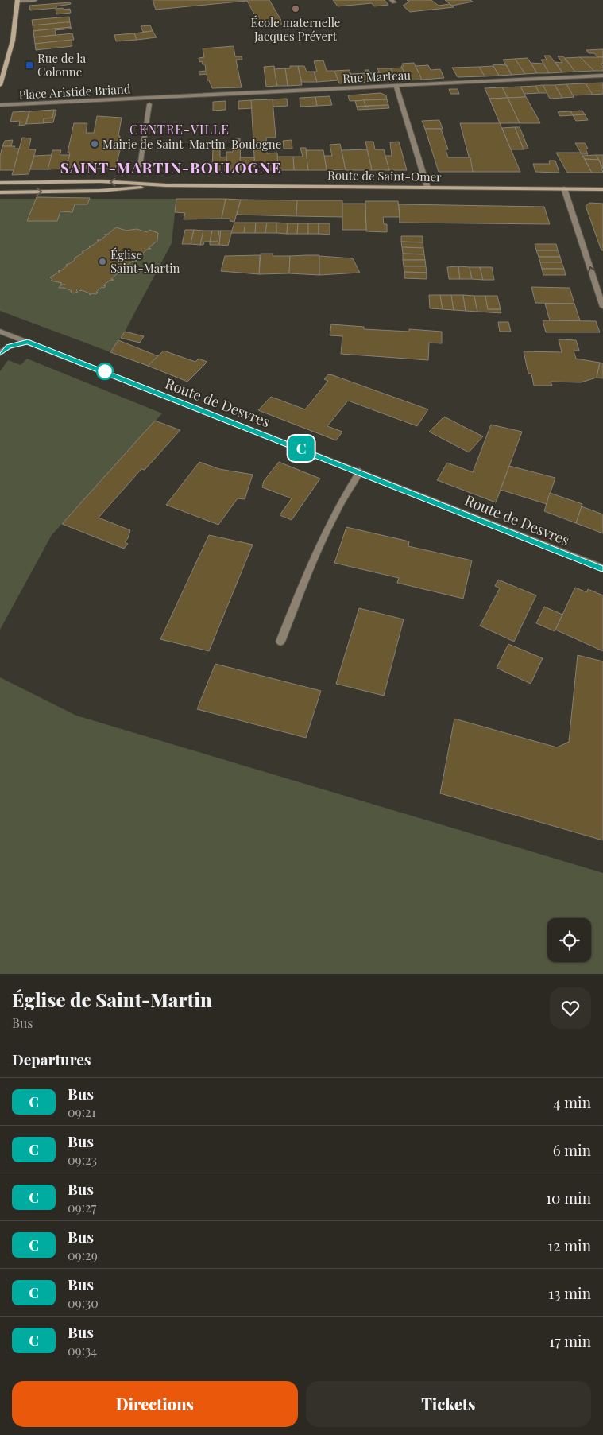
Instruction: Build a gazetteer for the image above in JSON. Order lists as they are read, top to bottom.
{
  "streets": {
    "main road": ["Route de Saint-Omer"],
    "street": ["Rue Marteau", "Place Aristide Briand", "Route de Desvres"]
  },
  "crossings": [
    ["Rue Marteau", "Place Aristide Briand"]
  ],
  "districts": ["CENTRE-VILLE", "SAINT-MARTIN-BOULOGNE"],
  "places": {
    "other": ["École maternelle Jacques Prévert", "Mairie de Saint-Martin-Boulogne", "Église Saint-Martin"],
    "transit": ["Rue de la Colonne"]
  },
  "lines": ["bus line C"],
  "page": {
    "on_map": "C",
    "heading": [
      ["Église de Saint-Martin", "Bus"],
      "Departures"
    ],
    "list": [
      {
        "mark": "C",
        "name": "Bus",
        "note": "09:21",
        "value": "4 min"
      },
      {
        "mark": "C",
        "name": "Bus",
        "note": "09:23",
        "value": "6 min"
      },
      {
        "mark": "C",
        "name": "Bus",
        "note": "09:27",
        "value": "10 min"
      },
      {
        "mark": "C",
        "name": "Bus",
        "note": "09:29",
        "value": "12 min"
      },
      {
        "mark": "C",
        "name": "Bus",
        "note": "09:30",
        "value": "13 min"
      },
      {
        "mark": "C",
        "name": "Bus",
        "note": "09:34",
        "value": "17 min"
      }
    ],
    "buttons": ["Directions", "Tickets"]
  }
}
